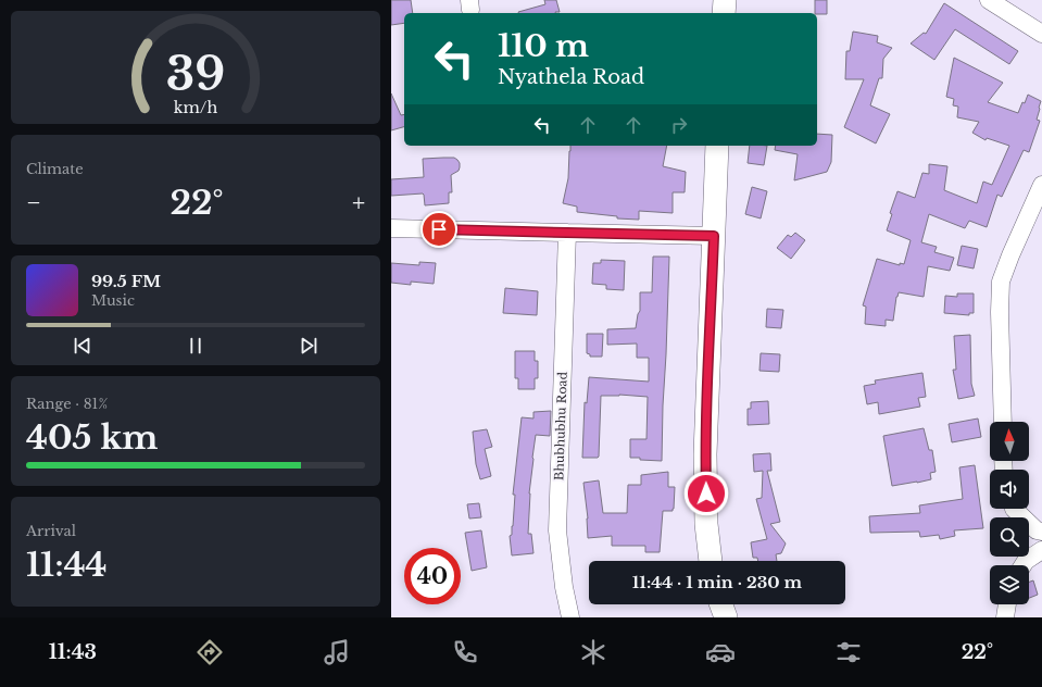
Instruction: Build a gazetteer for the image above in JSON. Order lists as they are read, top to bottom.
{
  "streets": {
    "street": ["Bhubhubhu Road"]
  },
  "north": "top",
  "page": {
    "turn": ["110 m", "Nyathela Road"],
    "tile": [
      "Climate",
      ["Range · 81%", "405 km"],
      ["Arrival", "11:44"]
    ],
    "heat": ["−", "22°", "+"],
    "song": ["99.5 FM", "Music"],
    "limit": "40",
    "trip": "11:44 · 1 min · 230 m",
    "tabs": ["11:43", "22°"],
    "gauge": ["39", "km/h"]
  }
}
